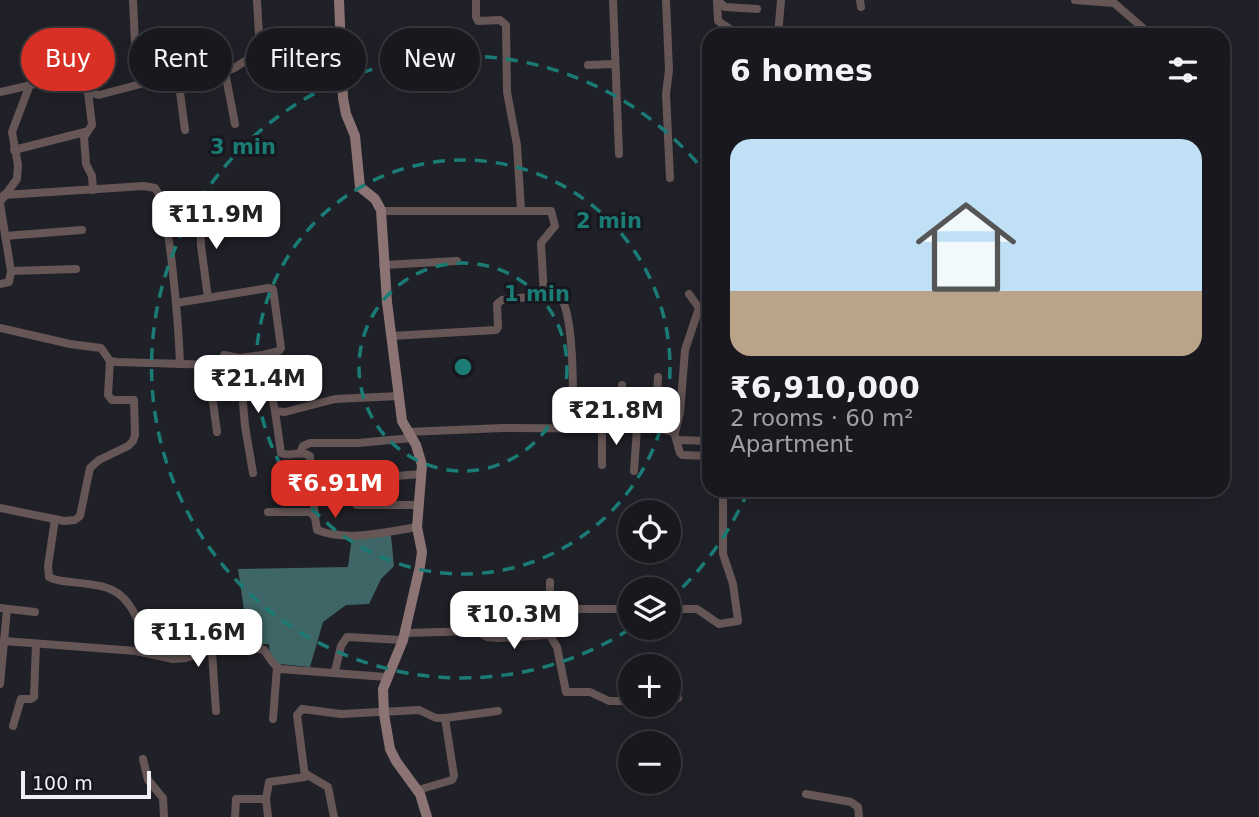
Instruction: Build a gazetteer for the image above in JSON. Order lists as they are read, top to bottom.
{
  "scale_bar": "100 m",
  "page": {
    "chip": [
      "Buy",
      "Rent",
      "Filters",
      "New"
    ],
    "heading": "6 homes",
    "list": [
      {
        "name": "₹6,910,000",
        "note": "2 rooms · 60 m² · Apartment"
      }
    ],
    "price": [
      "₹11.9M",
      "₹21.4M",
      "₹21.8M",
      "₹6.91M",
      "₹10.3M",
      "₹11.6M"
    ],
    "map_buttons": ["+", "−"],
    "scale": "100 m"
  },
  "rings": ["3 min", "2 min", "1 min"]
}
